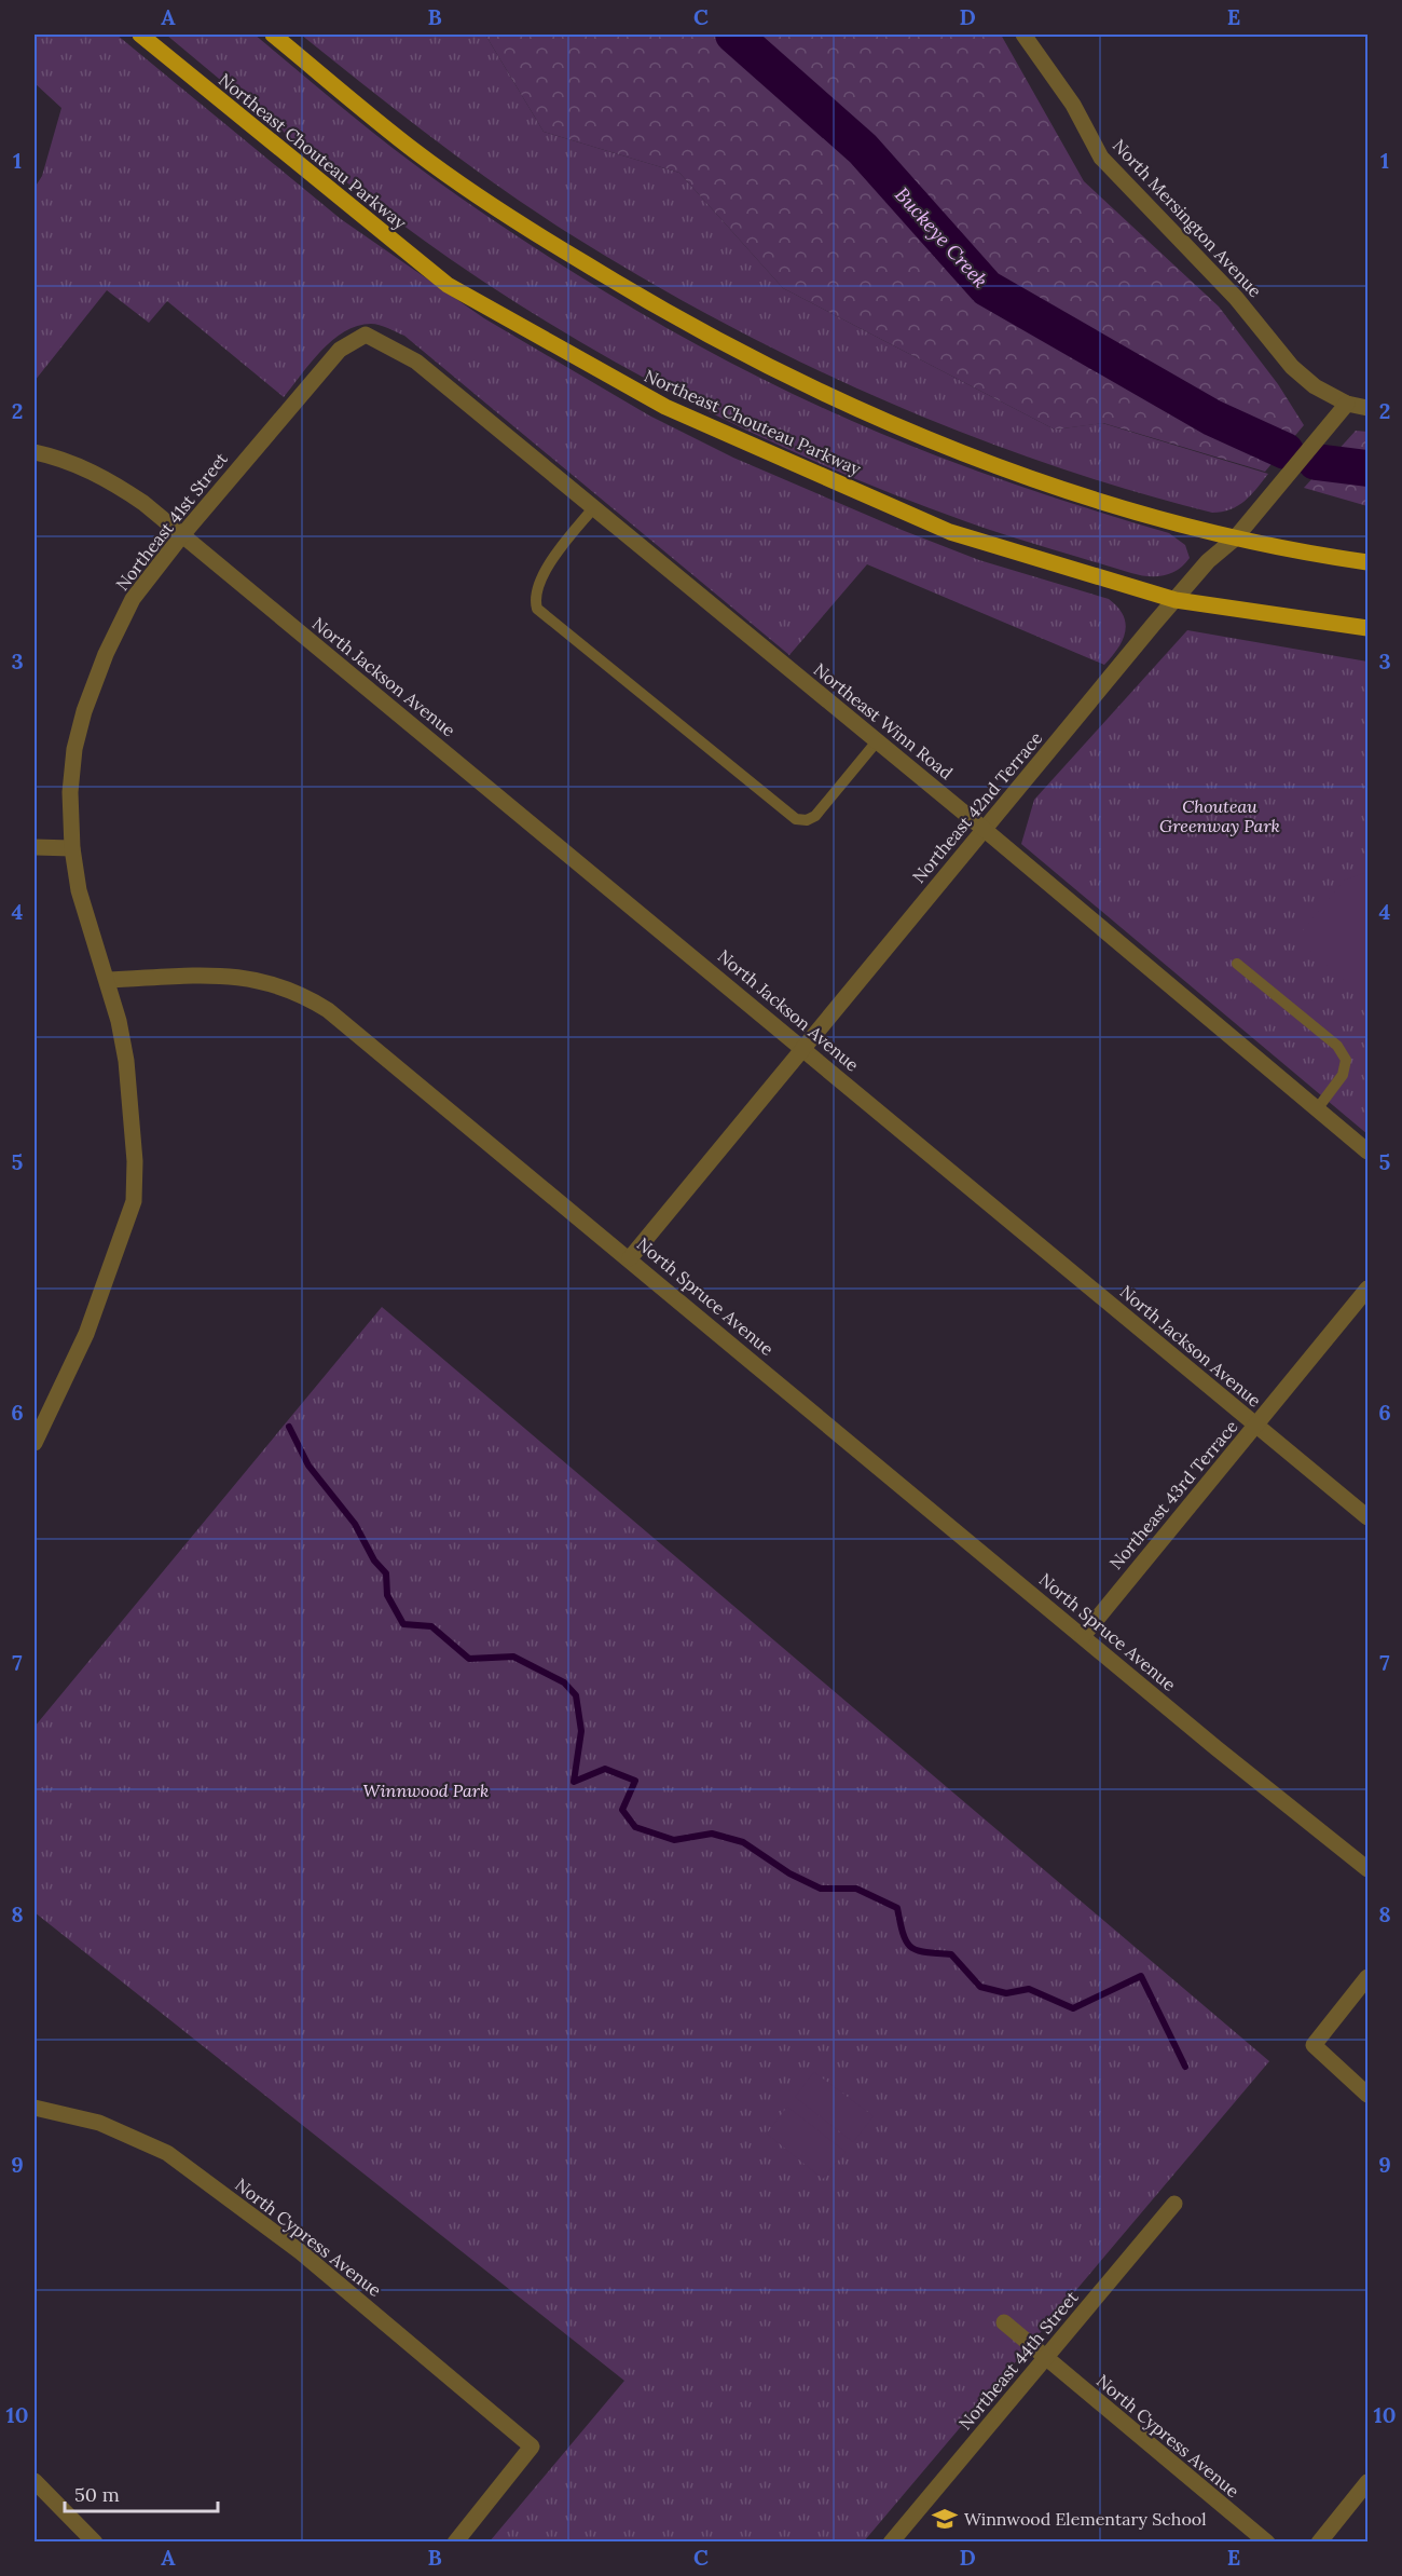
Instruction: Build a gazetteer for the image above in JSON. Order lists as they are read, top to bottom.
{
  "streets": {
    "main road": ["Northeast Chouteau Parkway"],
    "street": [
      "North Mersington Avenue",
      "Northeast 41st Street",
      "North Jackson Avenue",
      "Northeast Winn Road",
      "Northeast 42nd Terrace",
      "North Spruce Avenue",
      "Northeast 43rd Terrace",
      "North Cypress Avenue",
      "Northeast 44th Street"
    ]
  },
  "crossings": [
    ["Northeast Chouteau Parkway", "Northeast 42nd Terrace"],
    ["North Mersington Avenue", "Northeast 42nd Terrace"],
    ["Northeast 41st Street", "North Jackson Avenue"],
    ["Northeast 41st Street", "Northeast Winn Road"],
    ["North Jackson Avenue", "Northeast 42nd Terrace"],
    ["North Jackson Avenue", "Northeast 43rd Terrace"],
    ["Northeast Winn Road", "Northeast 42nd Terrace"],
    ["Northeast 42nd Terrace", "North Spruce Avenue"],
    ["North Spruce Avenue", "Northeast 43rd Terrace"],
    ["North Cypress Avenue", "Northeast 44th Street"]
  ],
  "water": ["Buckeye Creek"],
  "parks": ["Chouteau Greenway Park", "Winnwood Park"],
  "places": {
    "school or university": ["Winnwood Elementary School"]
  },
  "scale_bar": "50 m",
  "grid": {
    "columns": [
      "A",
      "B",
      "C",
      "D",
      "E"
    ],
    "rows": [
      "1",
      "2",
      "3",
      "4",
      "5",
      "6",
      "7",
      "8",
      "9",
      "10"
    ]
  }
}
